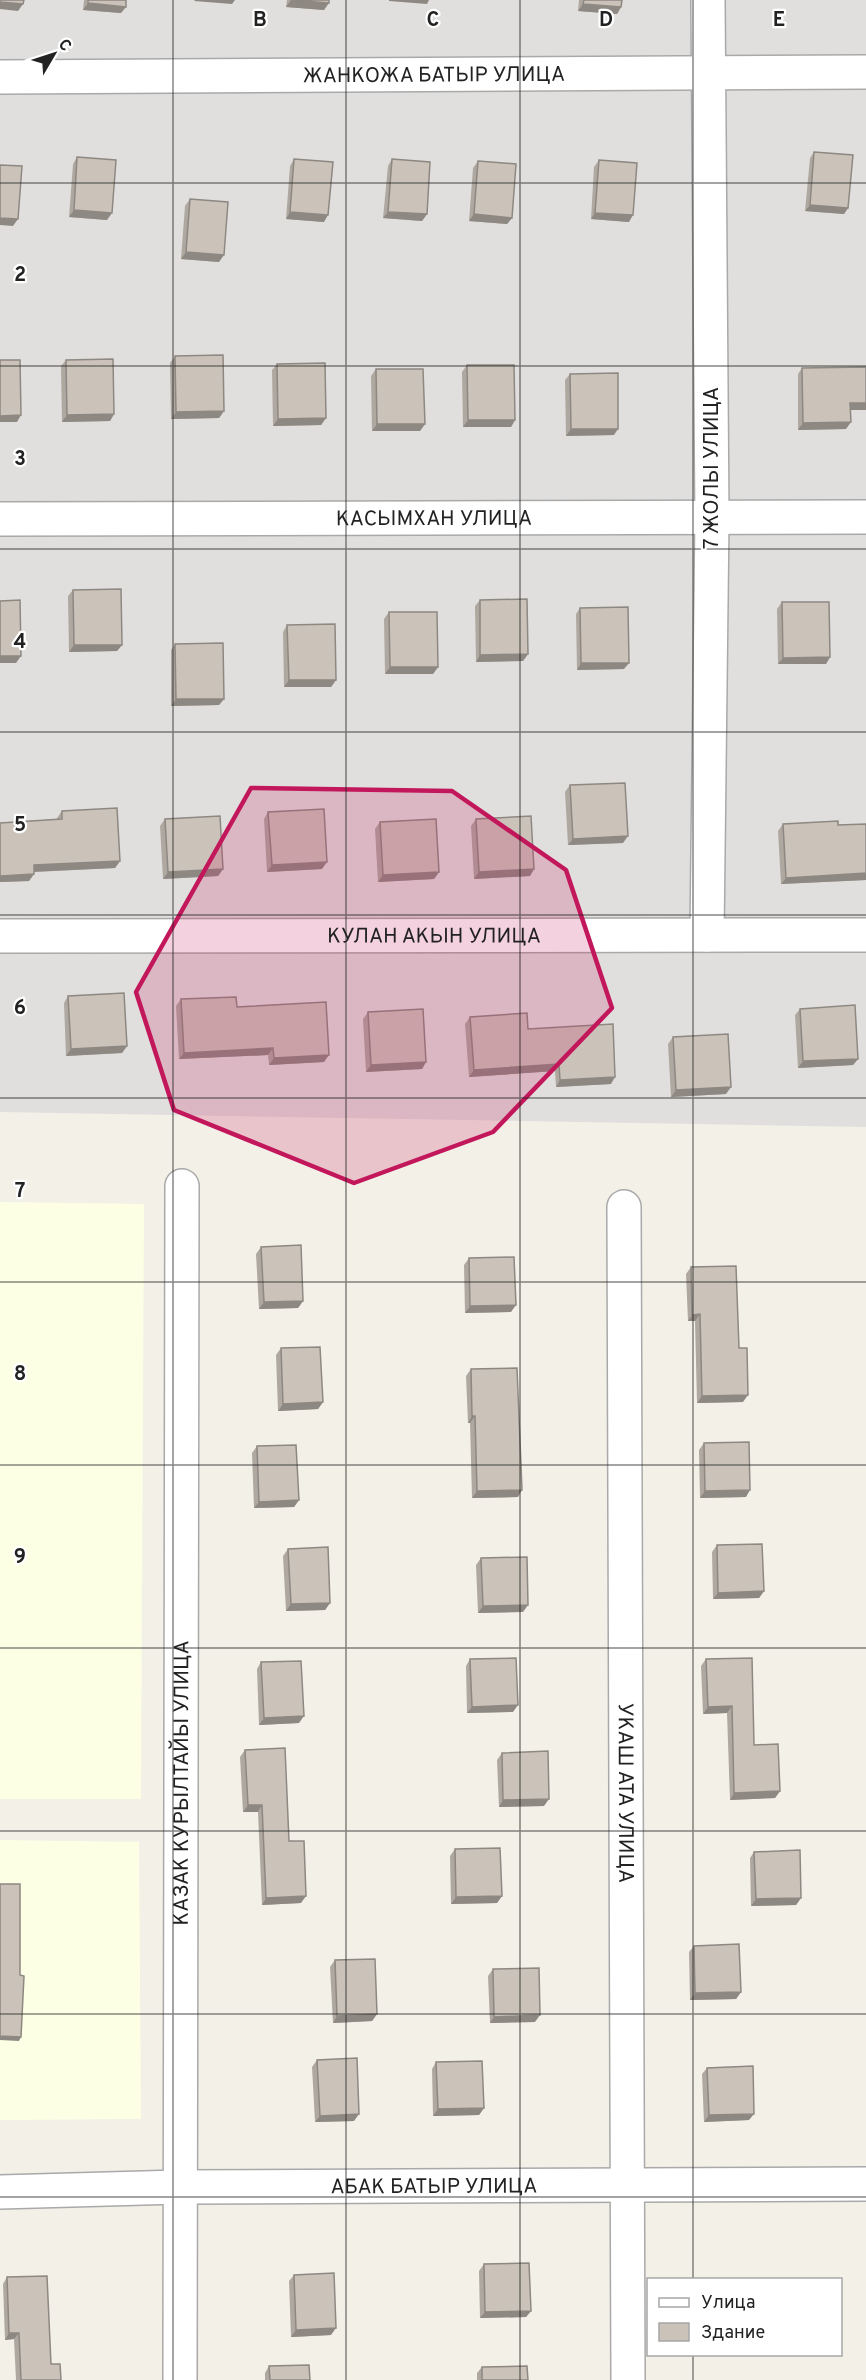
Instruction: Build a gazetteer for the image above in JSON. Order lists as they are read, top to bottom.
{
  "streets": {
    "street": [
      "ЖАНКОЖА БАТЫР УЛИЦА",
      "7 ЖОЛЫ УЛИЦА",
      "КАСЫМХАН УЛИЦА",
      "КУЛАН АКЫН УЛИЦА",
      "КАЗАК КУРЫЛТАЙЫ УЛИЦА",
      "УКАШ АТА УЛИЦА",
      "АБАК БАТЫР УЛИЦА"
    ]
  },
  "crossings": [
    ["ЖАНКОЖА БАТЫР УЛИЦА", "7 ЖОЛЫ УЛИЦА"],
    ["7 ЖОЛЫ УЛИЦА", "КАСЫМХАН УЛИЦА"],
    ["7 ЖОЛЫ УЛИЦА", "КУЛАН АКЫН УЛИЦА"],
    ["КАЗАК КУРЫЛТАЙЫ УЛИЦА", "АБАК БАТЫР УЛИЦА"],
    ["УКАШ АТА УЛИЦА", "АБАК БАТЫР УЛИЦА"]
  ],
  "legend": ["Улица", "Здание"],
  "north": "top right",
  "grid": {
    "columns": [
      "B",
      "C",
      "D",
      "E"
    ],
    "rows": [
      "2",
      "3",
      "4",
      "5",
      "6",
      "7",
      "8",
      "9"
    ]
  }
}
